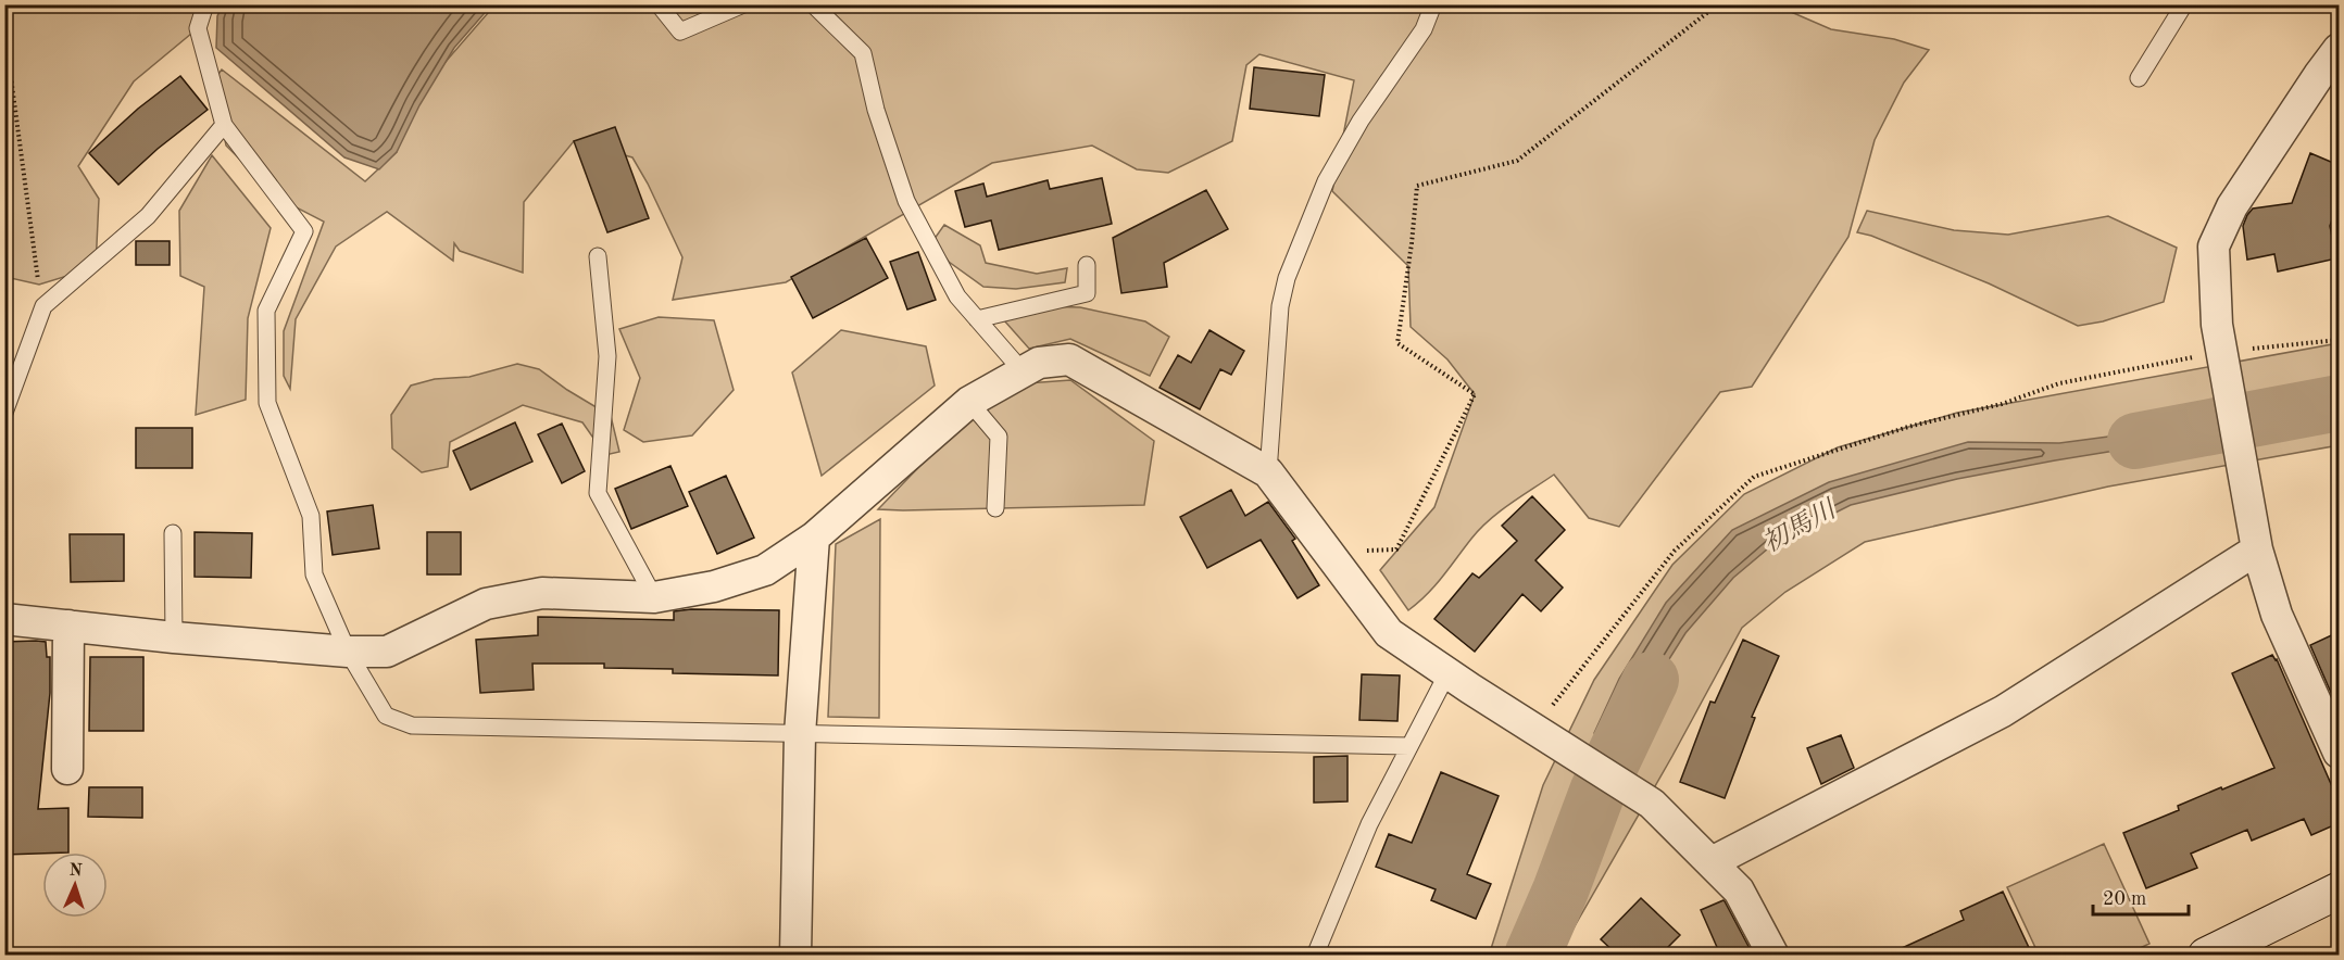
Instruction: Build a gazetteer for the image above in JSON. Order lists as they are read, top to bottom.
{
  "water": ["初馬川"],
  "scale_bar": "20 m",
  "north": "top"
}
